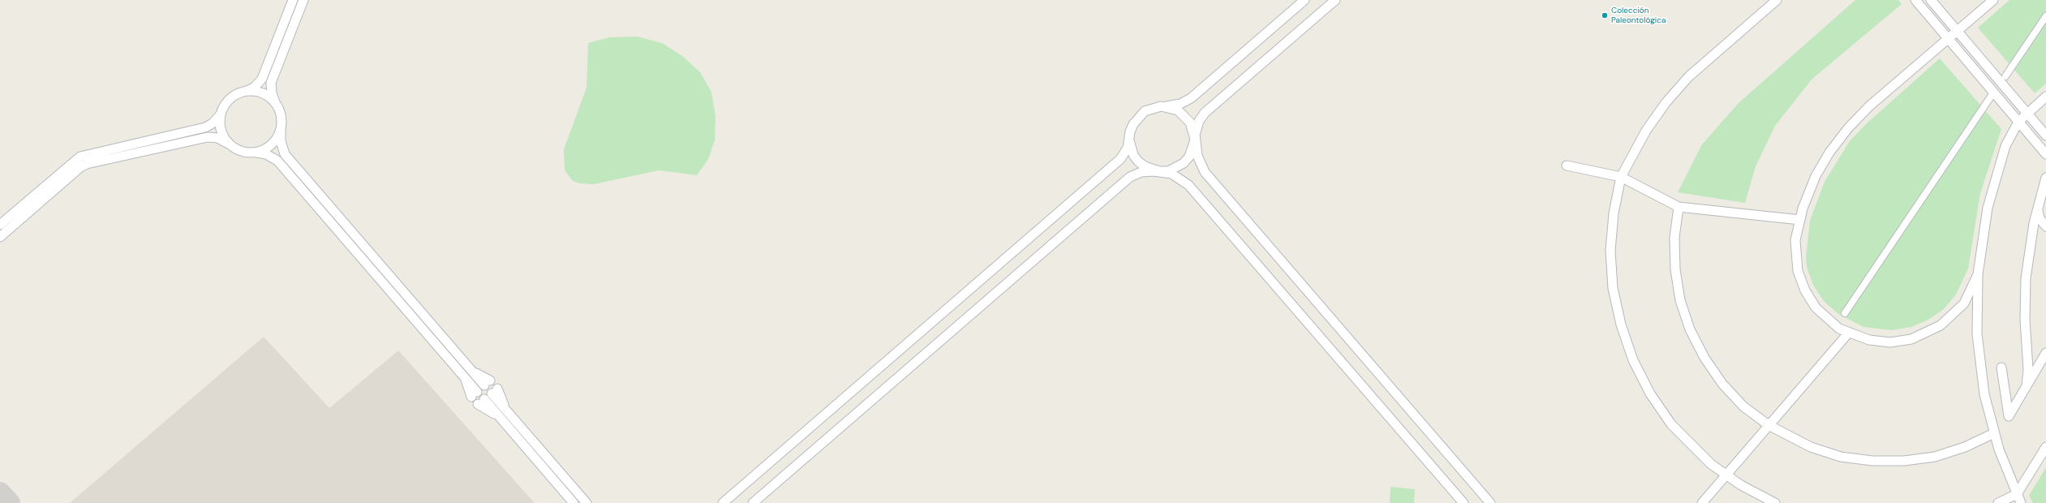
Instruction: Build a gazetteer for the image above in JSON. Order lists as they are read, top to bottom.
{
  "places": ["Colección Paleontológica"]
}
